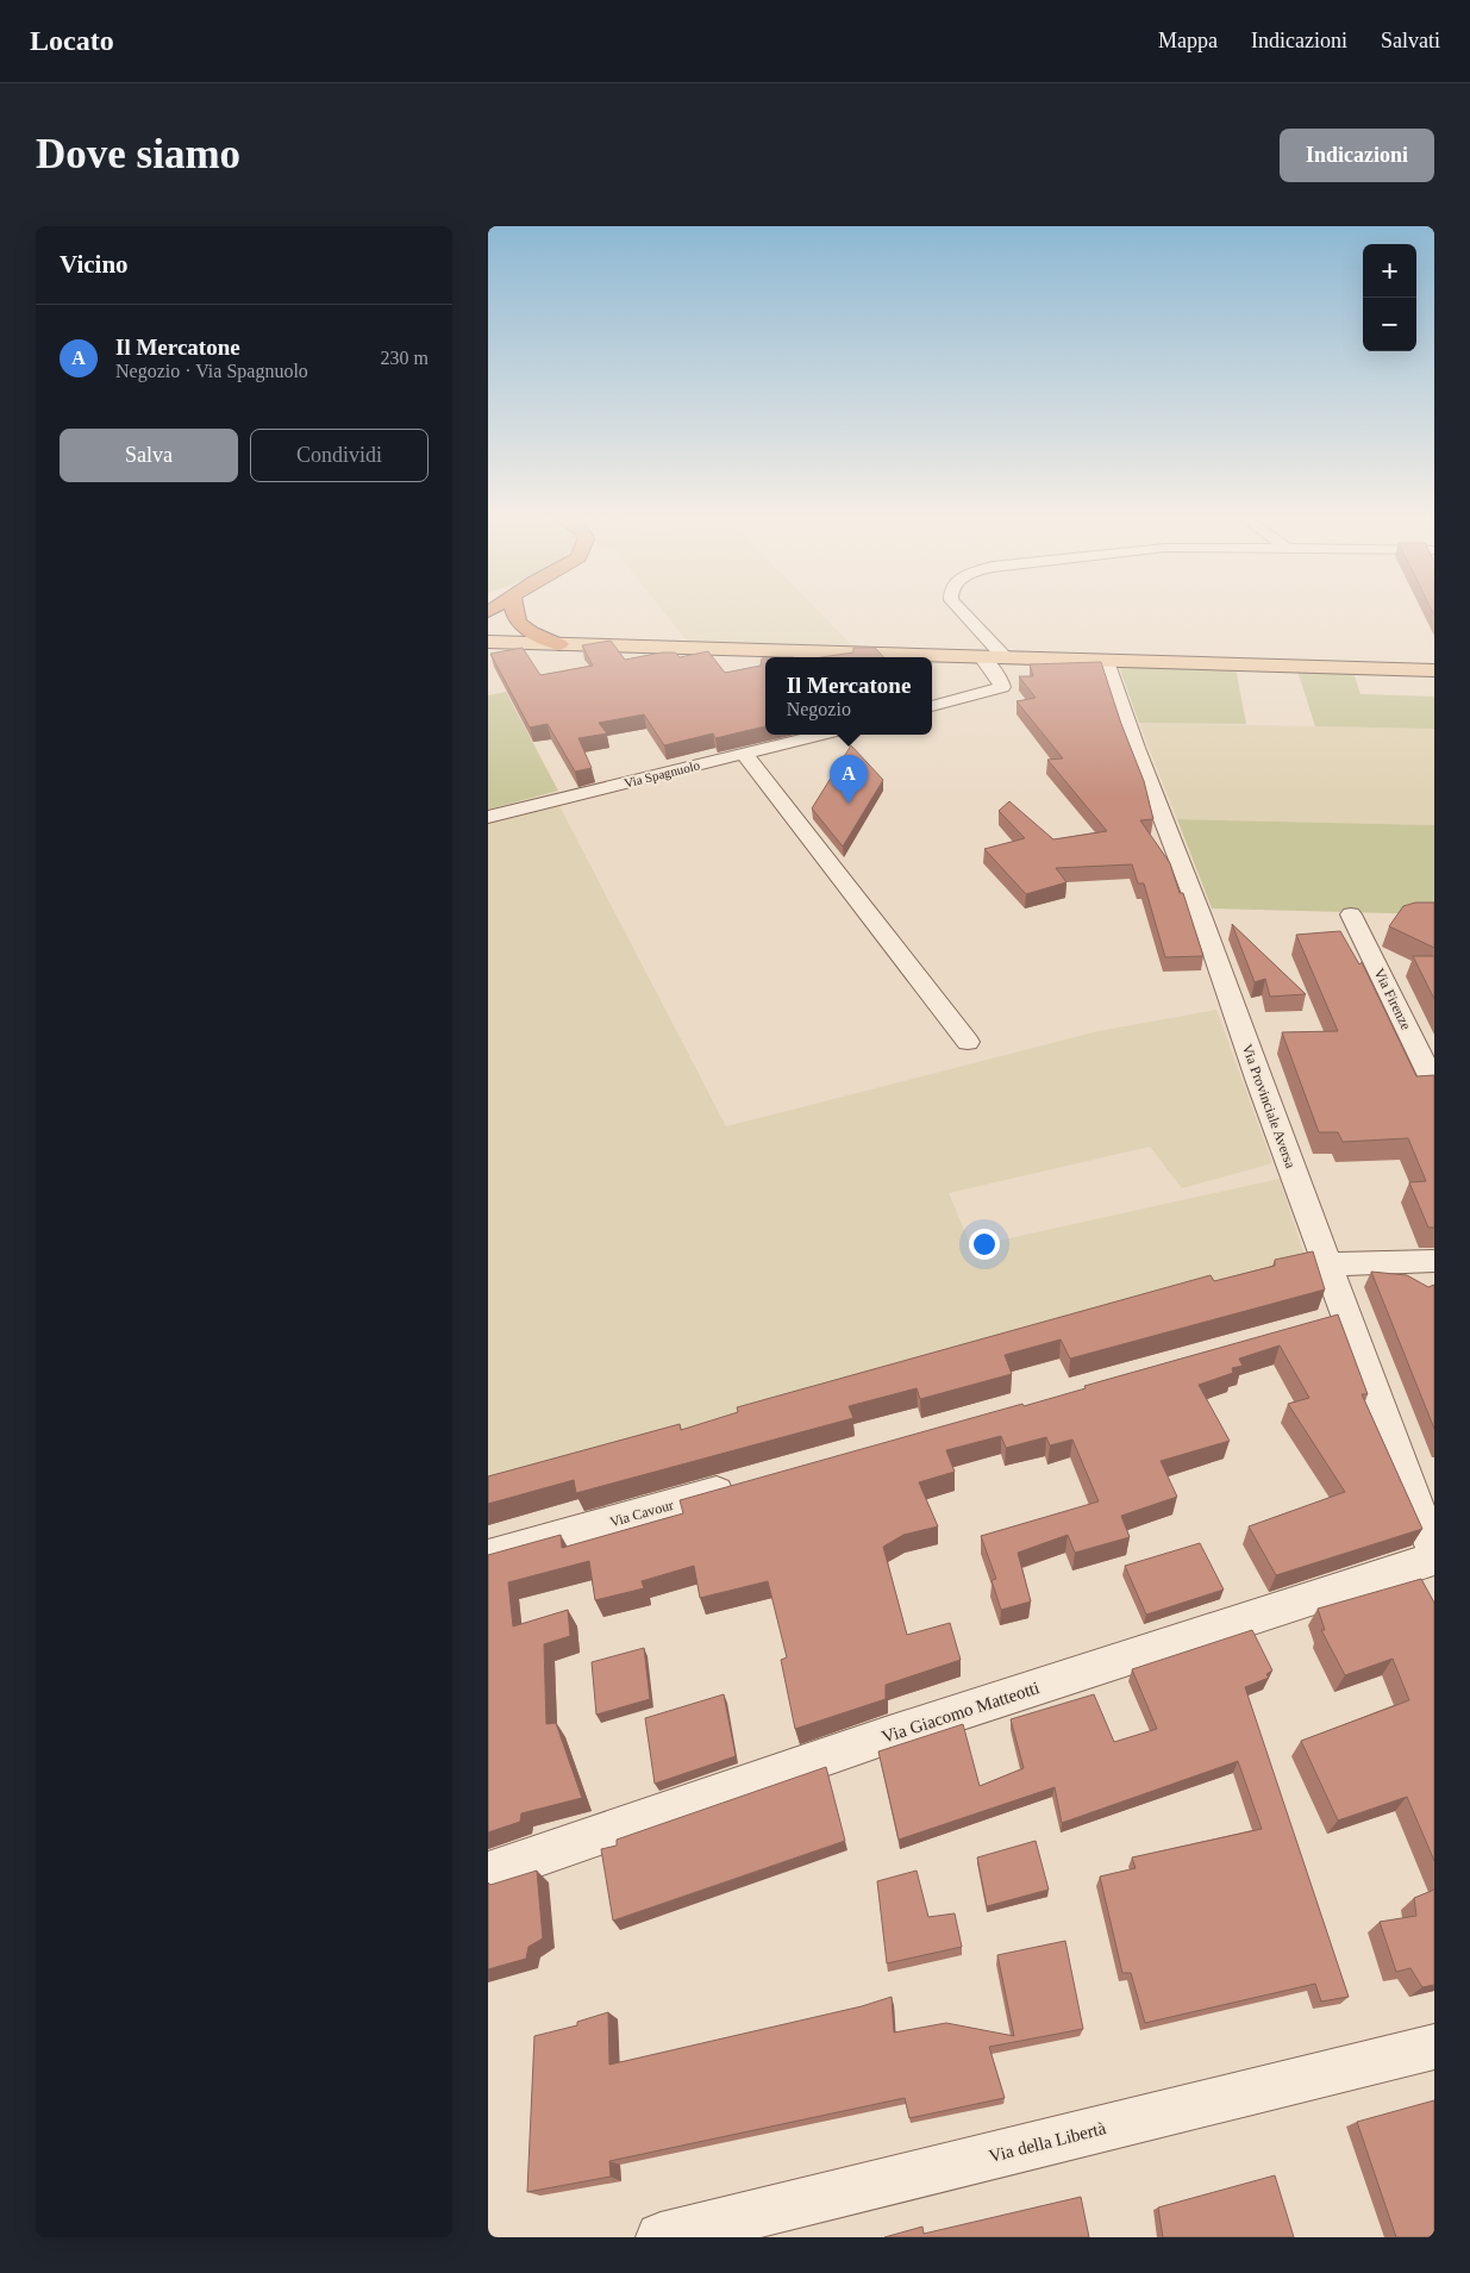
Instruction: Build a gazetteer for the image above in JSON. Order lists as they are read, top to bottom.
{
  "streets": {
    "street": [
      "Via Spagnuolo",
      "Via Firenze",
      "Via Provinciale Aversa",
      "Via Cavour",
      "Via Giacomo Matteotti",
      "Via della Libertà"
    ]
  },
  "page": {
    "header": "Locato",
    "nav": ["Mappa", "Indicazioni", "Salvati"],
    "buttons": [
      "Indicazioni",
      ["Salva", "Condividi"]
    ],
    "title": "Dove siamo",
    "heading": "Vicino",
    "map_buttons": ["+", "−"],
    "list": [
      {
        "mark": "A",
        "name": "Il Mercatone",
        "note": "Negozio · Via Spagnuolo",
        "value": "230 m"
      }
    ],
    "popup": ["Il Mercatone", "Negozio"],
    "pins": "A"
  }
}
